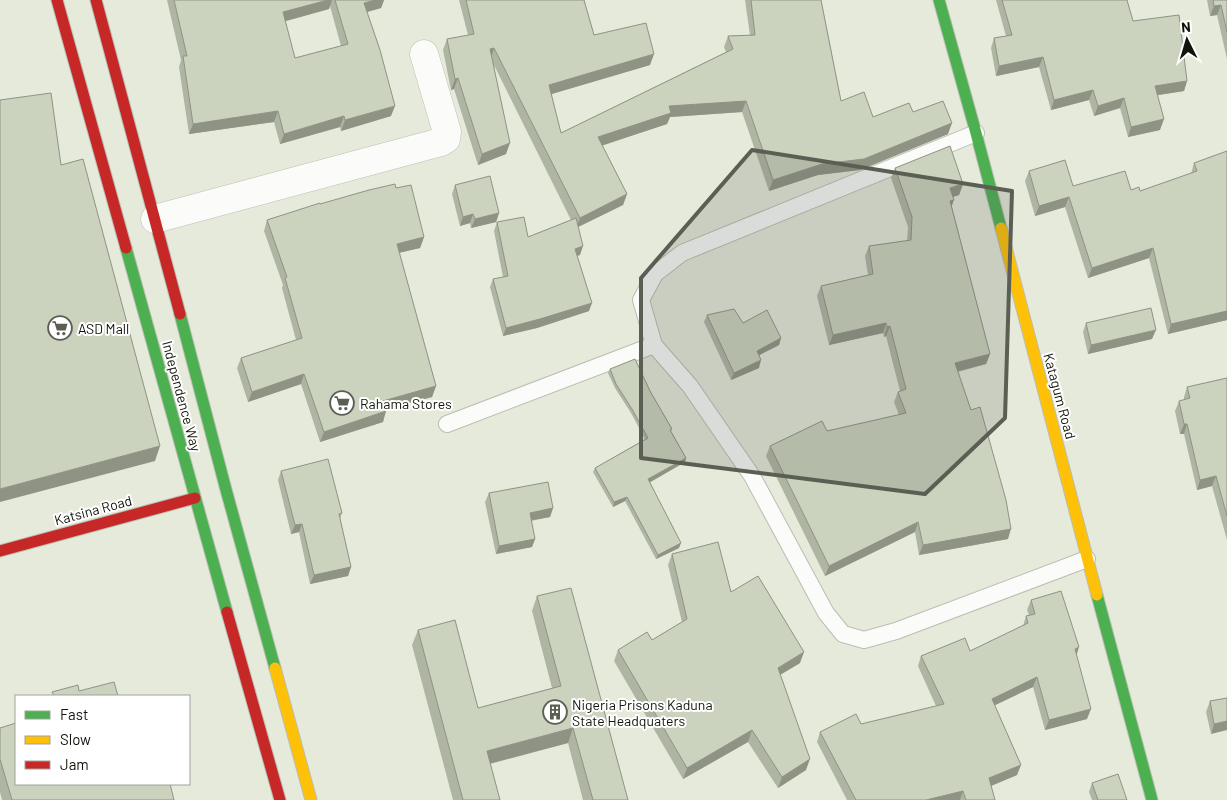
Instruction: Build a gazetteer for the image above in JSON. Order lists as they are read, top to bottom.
{
  "streets": {
    "main road": ["Independence Way", "Katagum Road", "Katsina Road"]
  },
  "crossings": [
    ["Independence Way", "Katsina Road"]
  ],
  "places": {
    "supermarket": ["ASD Mall", "Rahama Stores"],
    "building": ["Nigeria Prisons Kaduna State Headquaters"]
  },
  "legend": ["Fast", "Slow", "Jam"],
  "north": "top"
}
